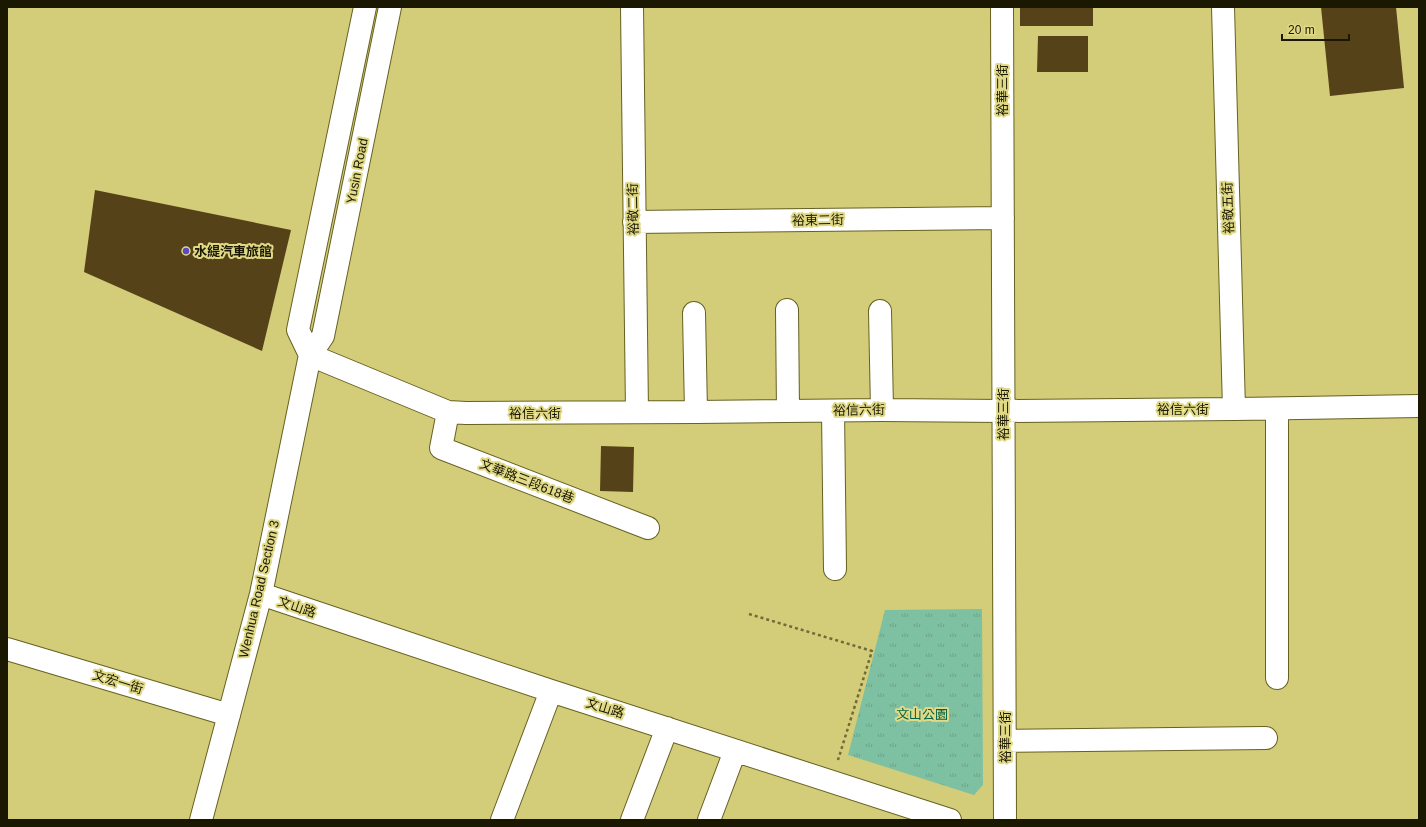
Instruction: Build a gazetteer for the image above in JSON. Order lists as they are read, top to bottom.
{
  "streets": {
    "street": [
      "裕華三街",
      "Yusin Road",
      "裕敬五街",
      "裕敬二街",
      "裕東二街",
      "裕信六街",
      "文華路三段618巷",
      "Wenhua Road Section 3",
      "文山路",
      "文宏一街"
    ]
  },
  "crossings": [
    ["裕華三街", "裕東二街"],
    ["裕華三街", "裕信六街"],
    ["Yusin Road", "裕信六街"],
    ["Yusin Road", "Wenhua Road Section 3"],
    ["裕敬五街", "裕信六街"],
    ["裕敬二街", "裕東二街"],
    ["裕敬二街", "裕信六街"],
    ["裕信六街", "文華路三段618巷"],
    ["裕信六街", "Wenhua Road Section 3"],
    ["Wenhua Road Section 3", "文山路"],
    ["Wenhua Road Section 3", "文宏一街"]
  ],
  "parks": ["文山公園"],
  "places": ["水緹汽車旅館"],
  "scale_bar": "20 m"
}
